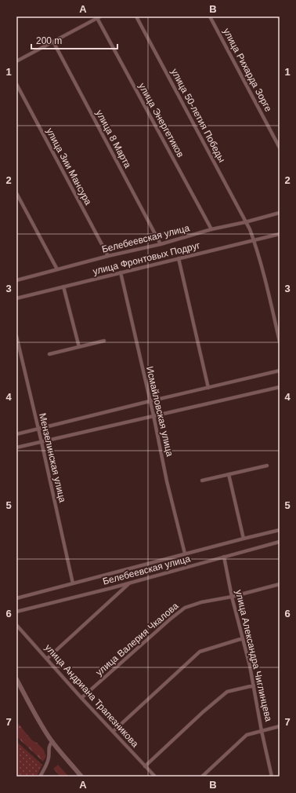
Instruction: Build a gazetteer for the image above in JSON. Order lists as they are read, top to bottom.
{
  "streets": {
    "street": [
      "улица Рихарда Зорге",
      "улица 50-летия Победы",
      "улица Энергетиков",
      "улица 8 Марта",
      "улица Зии Мансура",
      "Белебеевская улица",
      "улица Фронтовых Подруг",
      "Исмайловская улица",
      "Мензелинская улица",
      "улица Валерия Чкалова",
      "улица Александра Чиглинцева",
      "улица Андриана Трапезникова"
    ]
  },
  "crossings": [
    ["улица 50-летия Победы", "Белебеевская улица"],
    ["улица 50-летия Победы", "улица Фронтовых Подруг"],
    ["улица Энергетиков", "Белебеевская улица"],
    ["улица 8 Марта", "Белебеевская улица"],
    ["улица Зии Мансура", "Белебеевская улица"],
    ["Белебеевская улица", "Исмайловская улица"],
    ["Белебеевская улица", "Мензелинская улица"],
    ["Белебеевская улица", "улица Александра Чиглинцева"],
    ["улица Фронтовых Подруг", "Исмайловская улица"],
    ["улица Валерия Чкалова", "улица Александра Чиглинцева"],
    ["улица Валерия Чкалова", "улица Андриана Трапезникова"]
  ],
  "scale_bar": "200 m",
  "grid": {
    "columns": ["A", "B"],
    "rows": [
      "1",
      "2",
      "3",
      "4",
      "5",
      "6",
      "7"
    ]
  }
}
